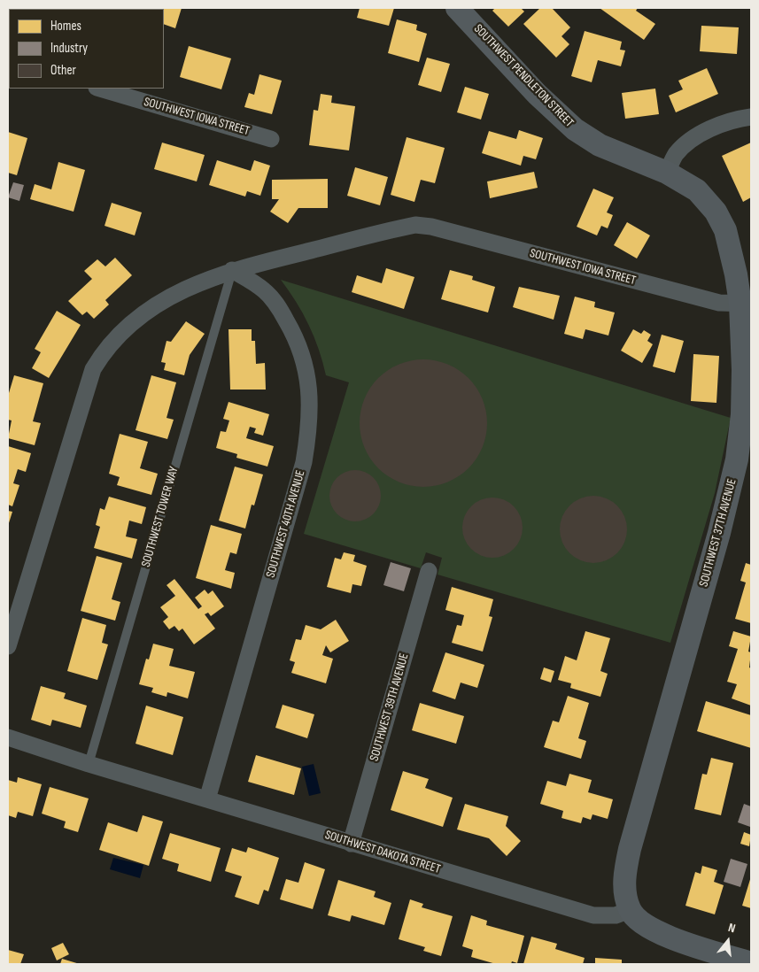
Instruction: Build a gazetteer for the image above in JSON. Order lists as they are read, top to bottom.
{
  "streets": {
    "street": [
      "SOUTHWEST PENDLETON STREET",
      "SOUTHWEST IOWA STREET",
      "SOUTHWEST 40TH AVENUE",
      "SOUTHWEST 37TH AVENUE",
      "SOUTHWEST 39TH AVENUE",
      "SOUTHWEST DAKOTA STREET"
    ],
    "lane": ["SOUTHWEST TOWER WAY"]
  },
  "crossings": [
    ["SOUTHWEST PENDLETON STREET", "SOUTHWEST 37TH AVENUE"],
    ["SOUTHWEST IOWA STREET", "SOUTHWEST TOWER WAY"],
    ["SOUTHWEST IOWA STREET", "SOUTHWEST 40TH AVENUE"],
    ["SOUTHWEST IOWA STREET", "SOUTHWEST 37TH AVENUE"],
    ["SOUTHWEST TOWER WAY", "SOUTHWEST 40TH AVENUE"],
    ["SOUTHWEST TOWER WAY", "SOUTHWEST DAKOTA STREET"],
    ["SOUTHWEST 40TH AVENUE", "SOUTHWEST DAKOTA STREET"],
    ["SOUTHWEST 37TH AVENUE", "SOUTHWEST DAKOTA STREET"],
    ["SOUTHWEST 39TH AVENUE", "SOUTHWEST DAKOTA STREET"]
  ],
  "legend": ["Homes", "Industry", "Other"],
  "north": "top"
}
